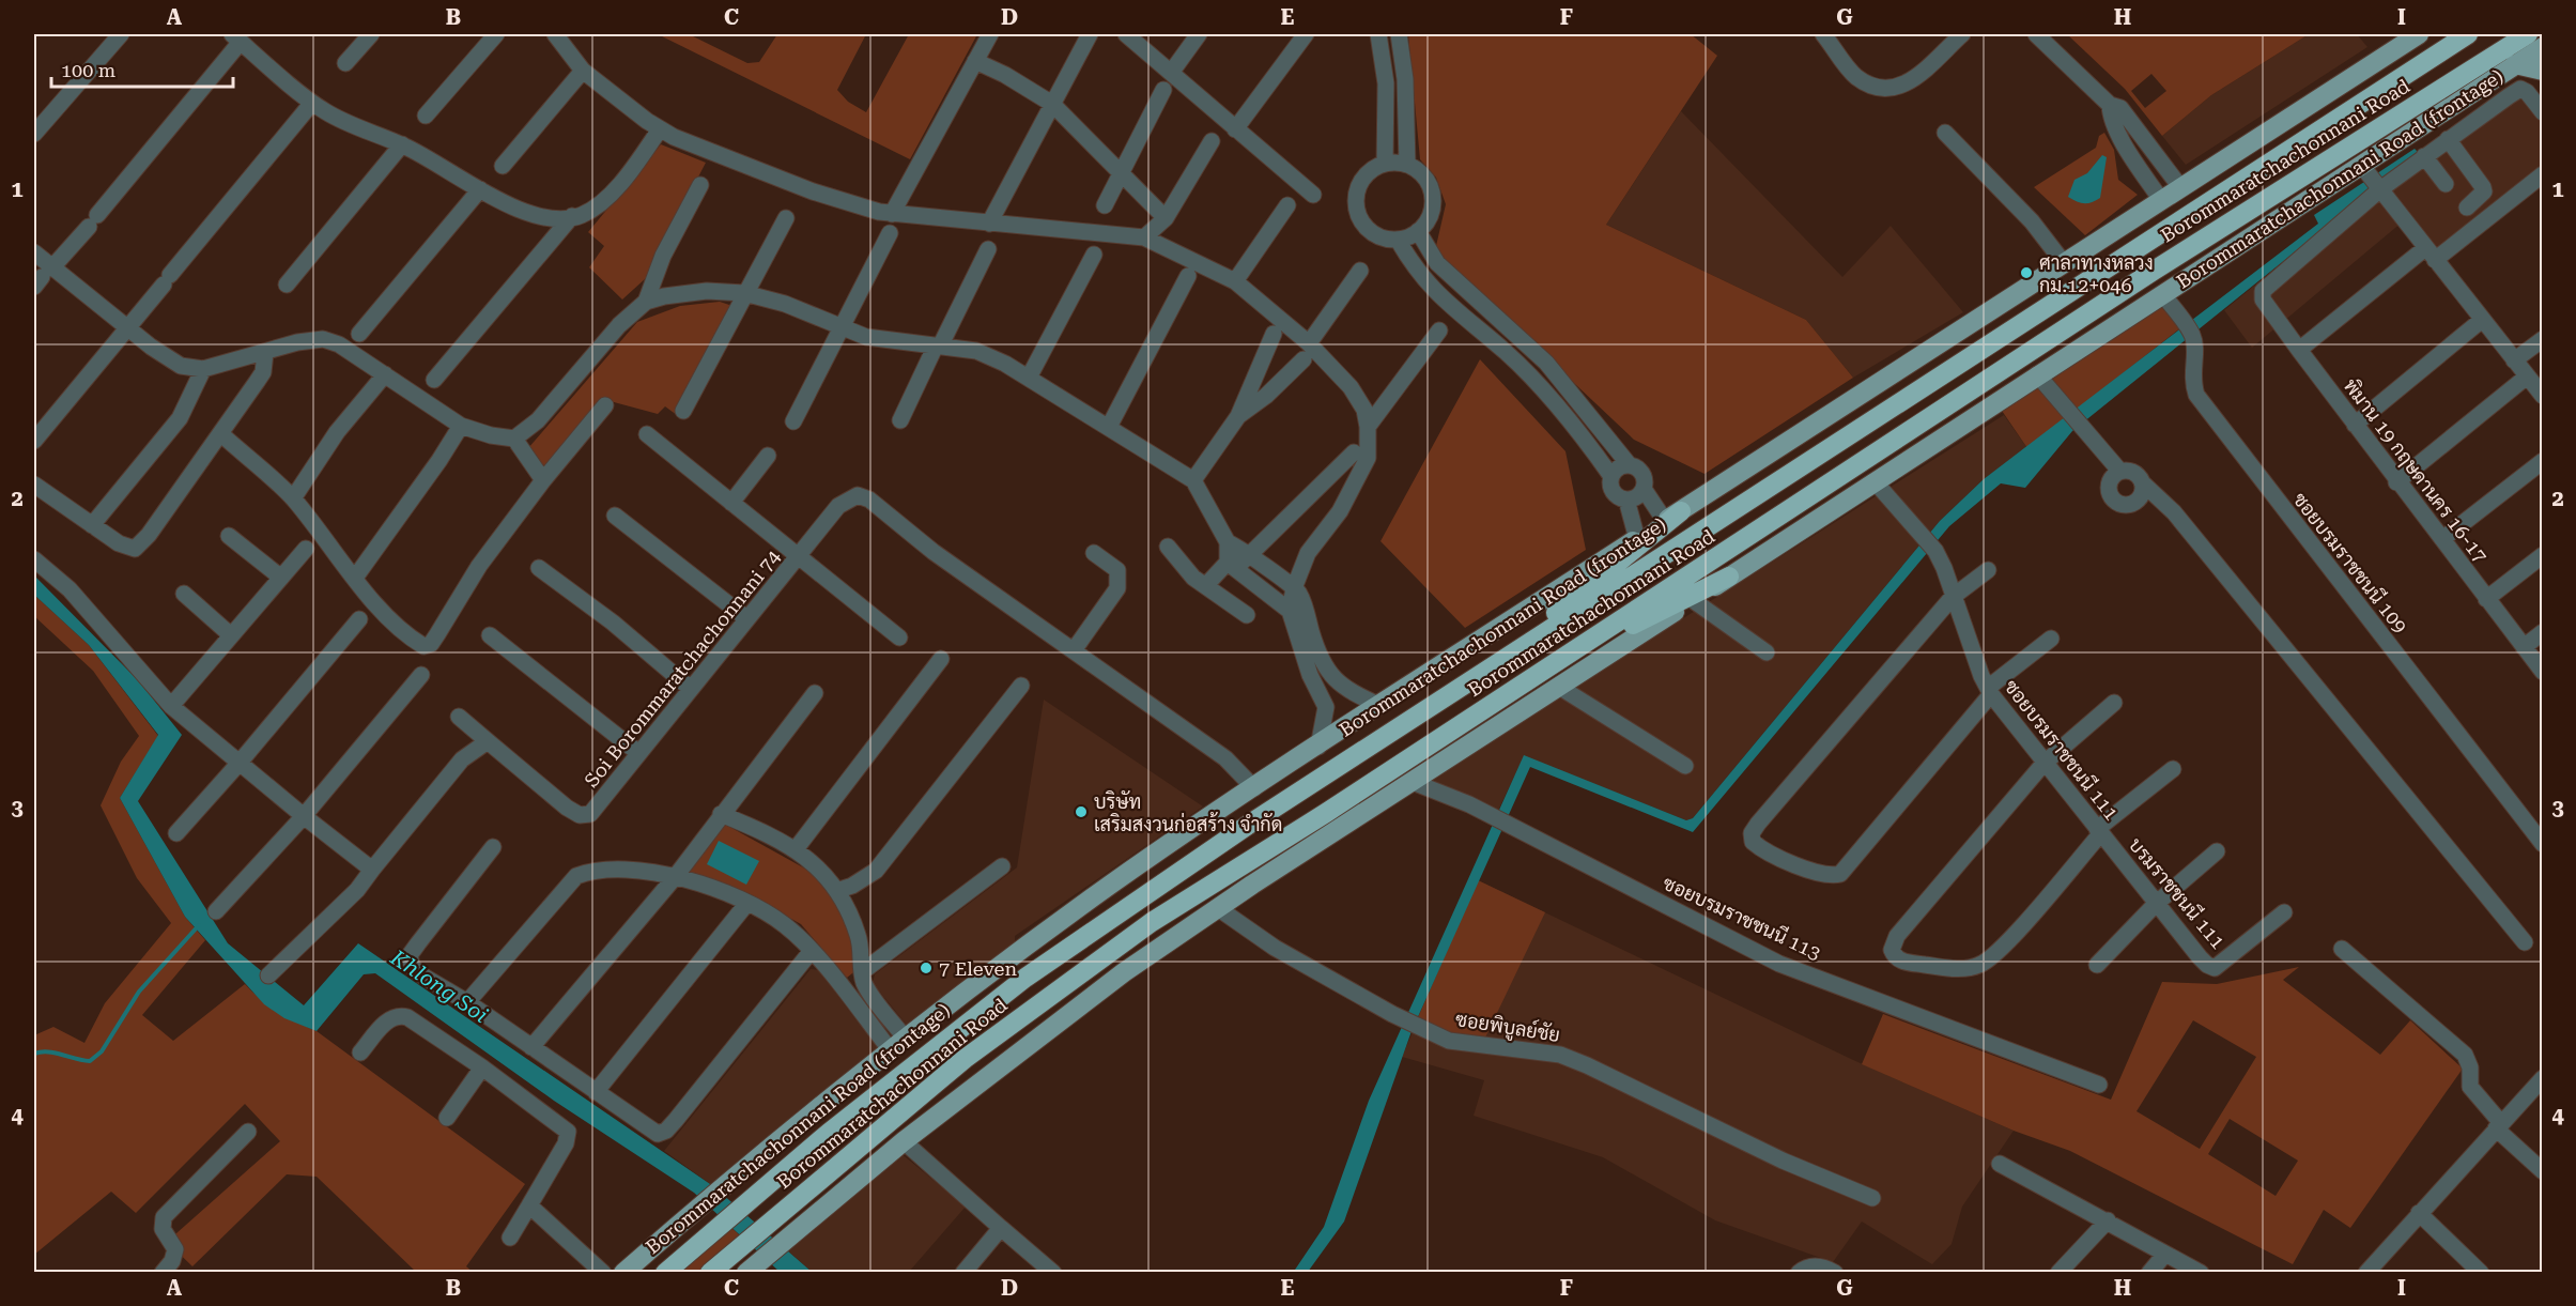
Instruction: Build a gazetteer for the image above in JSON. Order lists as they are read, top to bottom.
{
  "streets": {
    "highway": ["Borommaratchachonnani Road"],
    "main road": ["Borommaratchachonnani Road (frontage)"],
    "street": [
      "พิมาน 19 กฤษดานคร 16-17",
      "ซอยบรมราชชนนี 109",
      "Soi Borommaratchachonnani 74",
      "ซอยบรมราชชนนี 111",
      "บรมราชชนนี 111",
      "ซอยบรมราชชนนี 113",
      "ซอยพิบูลย์ชัย"
    ]
  },
  "crossings": [
    ["Borommaratchachonnani Road (frontage)", "พิมาน 19 กฤษดานคร 16-17"],
    ["Borommaratchachonnani Road (frontage)", "ซอยบรมราชชนนี 109"],
    ["Borommaratchachonnani Road (frontage)", "Soi Borommaratchachonnani 74"],
    ["Borommaratchachonnani Road (frontage)", "ซอยบรมราชชนนี 111"],
    ["Borommaratchachonnani Road (frontage)", "ซอยบรมราชชนนี 113"],
    ["Borommaratchachonnani Road (frontage)", "ซอยพิบูลย์ชัย"],
    ["ซอยบรมราชชนนี 111", "บรมราชชนนี 111"]
  ],
  "water": ["Khlong Soi"],
  "places": ["ศาลาทางหลวง กม.12+046", "บริษัท เสริมสงวนก่อสร้าง จำกัด", "7 Eleven"],
  "scale_bar": "100 m",
  "grid": {
    "columns": [
      "A",
      "B",
      "C",
      "D",
      "E",
      "F",
      "G",
      "H",
      "I"
    ],
    "rows": [
      "1",
      "2",
      "3",
      "4"
    ]
  }
}
